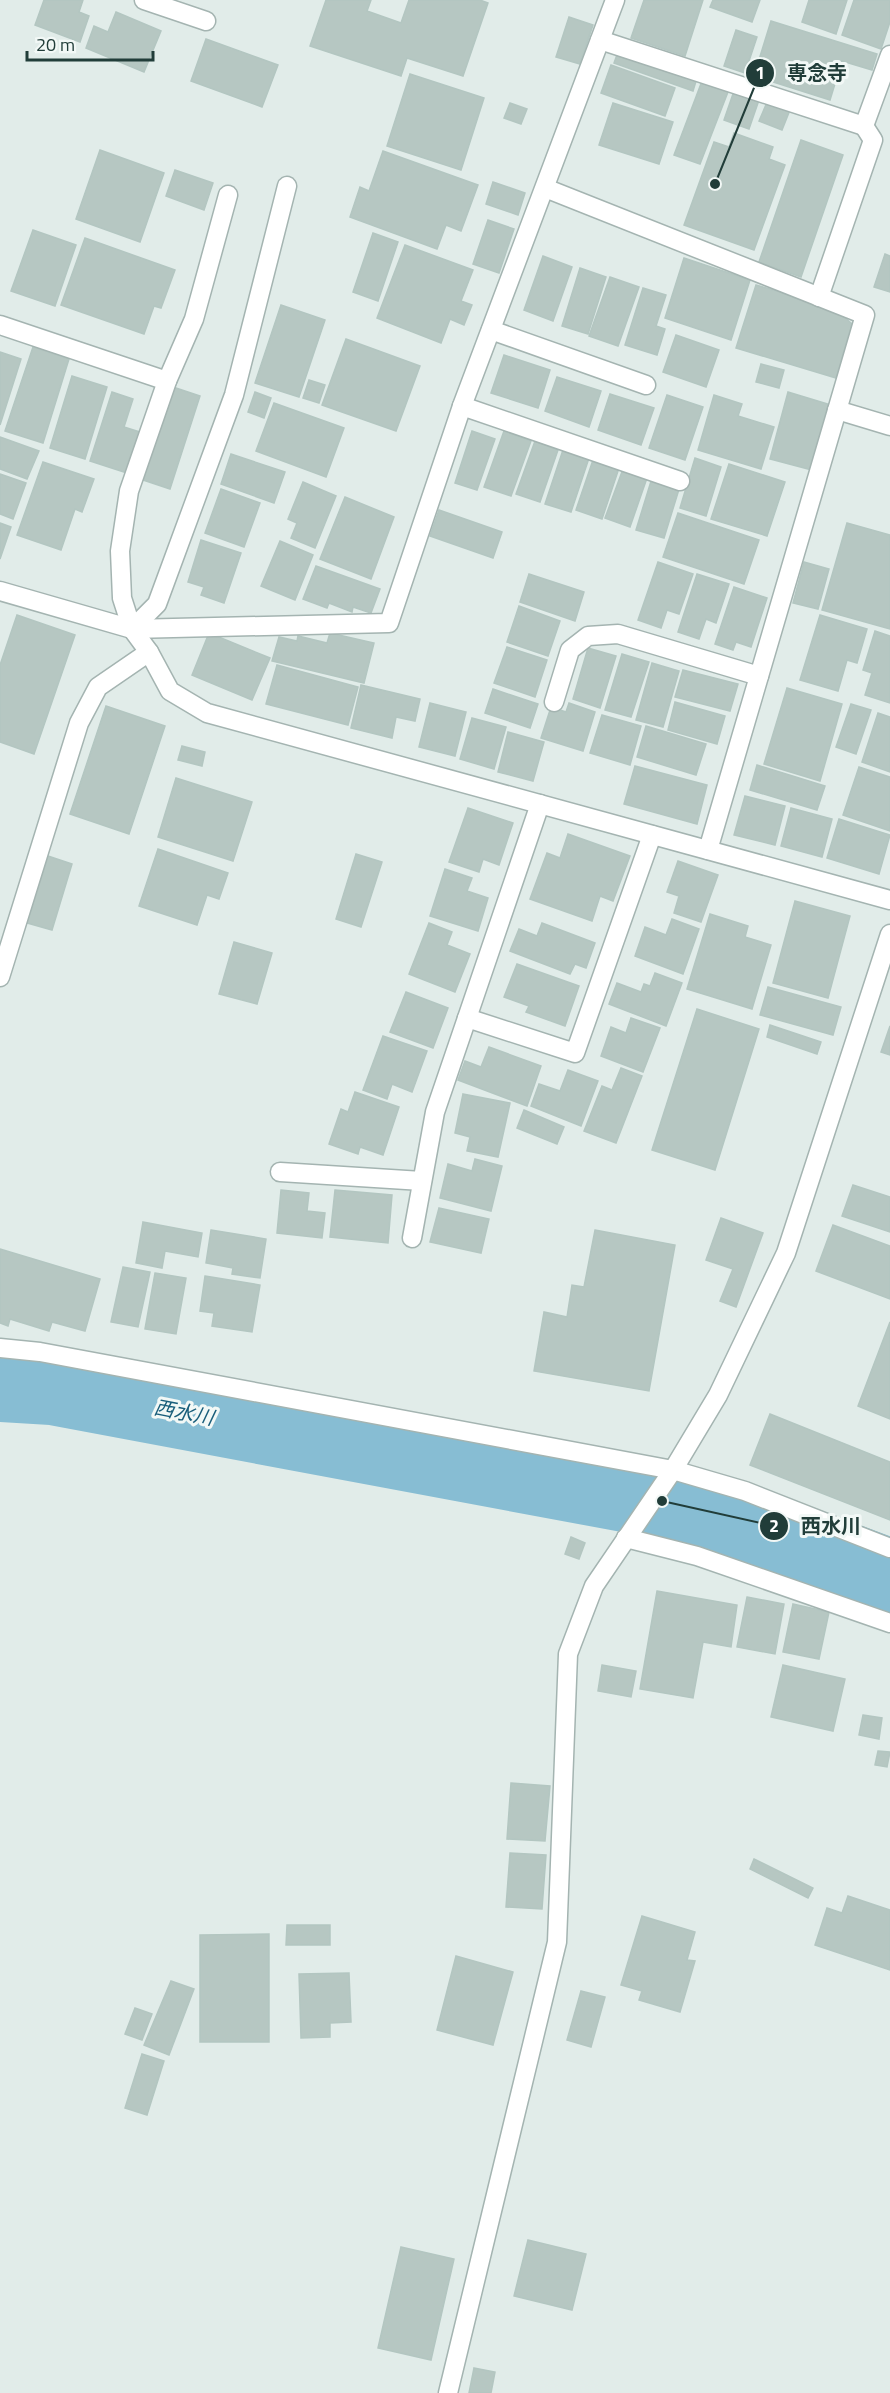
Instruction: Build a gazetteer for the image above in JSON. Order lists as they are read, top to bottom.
{
  "water": ["西水川"],
  "places": ["専念寺", "西水川"],
  "scale_bar": "20 m"
}
